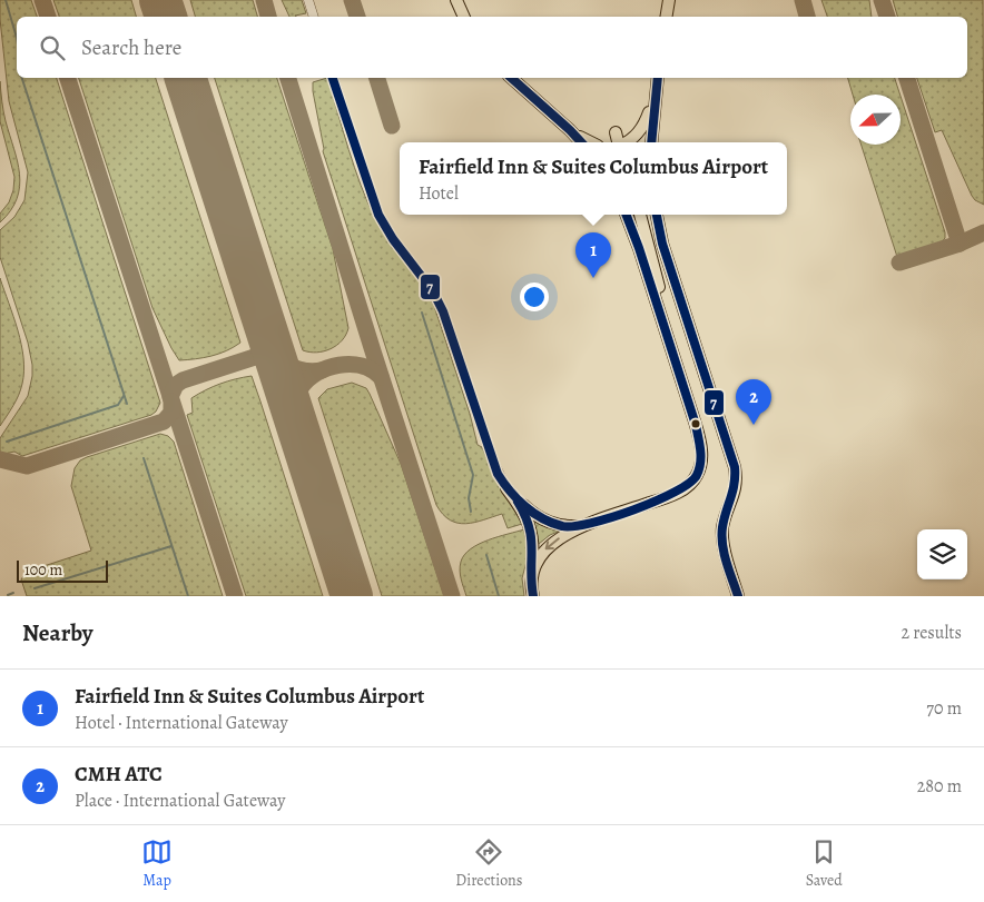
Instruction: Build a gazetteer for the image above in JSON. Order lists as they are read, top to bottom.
{
  "lines": ["transit line 7"],
  "scale_bar": "100 m",
  "north": "left",
  "page": {
    "search": "Search here",
    "popup": ["Fairfield Inn & Suites Columbus Airport", "Hotel"],
    "pins": ["1", "2"],
    "scale": "100 m",
    "heading": ["Nearby", "2 results"],
    "list": [
      {
        "mark": "1",
        "name": "Fairfield Inn & Suites Columbus Airport",
        "note": "Hotel · International Gateway",
        "value": "70 m"
      },
      {
        "mark": "2",
        "name": "CMH ATC",
        "note": "Place · International Gateway",
        "value": "280 m"
      }
    ],
    "nav": ["Map", "Directions", "Saved"]
  }
}
